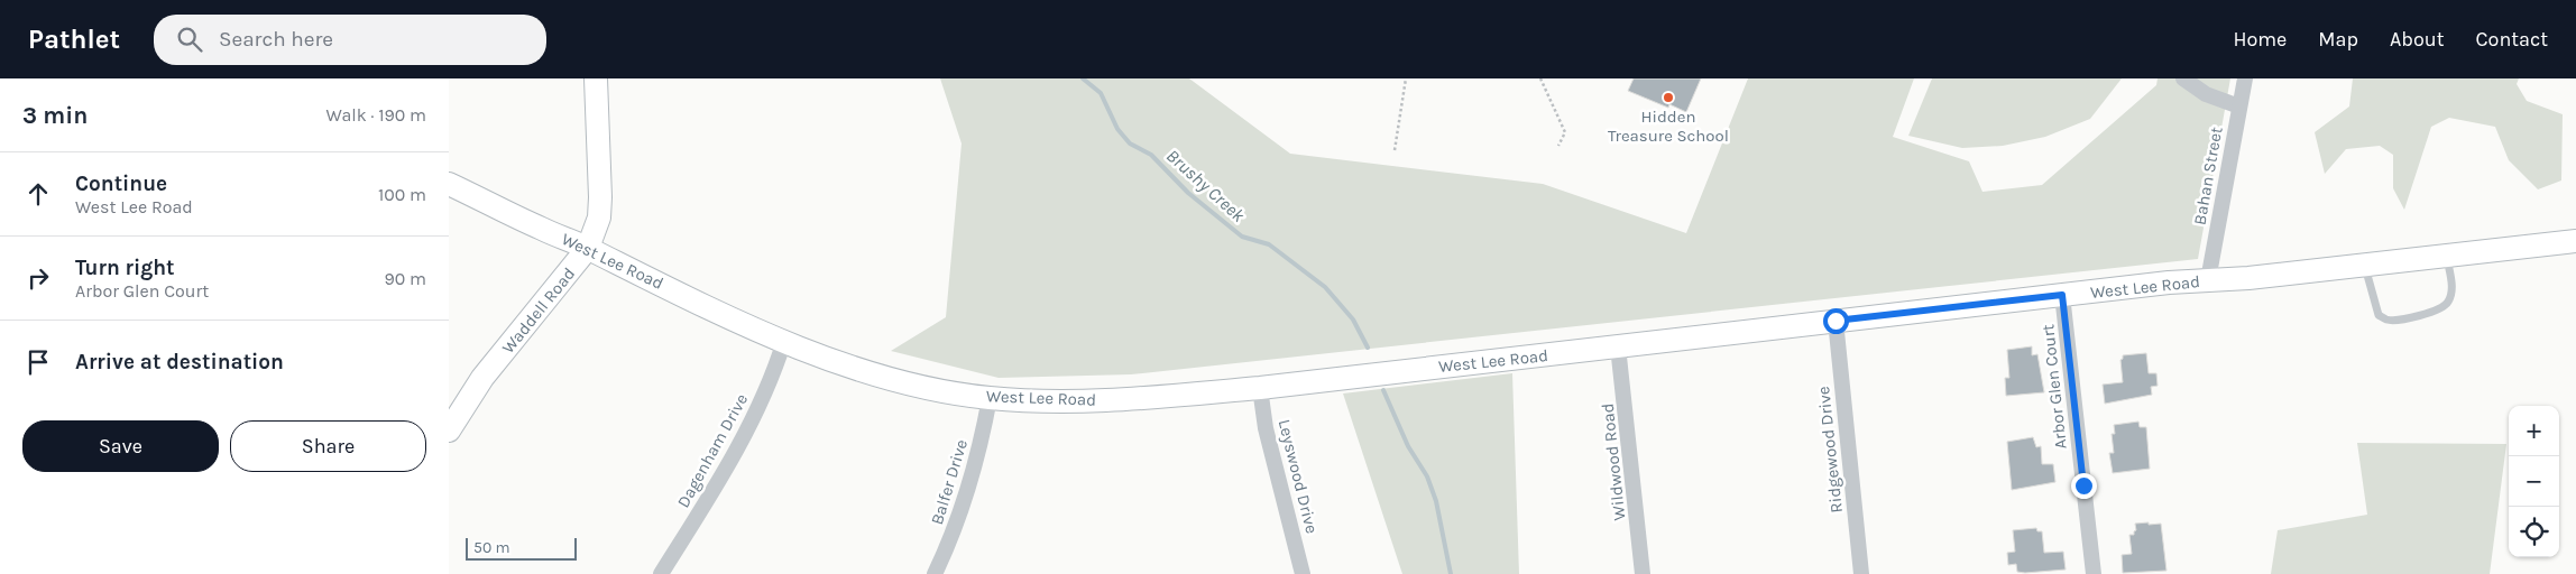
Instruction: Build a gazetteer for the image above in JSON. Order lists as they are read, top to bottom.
{
  "streets": {
    "street": [
      "Bahan Street",
      "West Lee Road",
      "Waddell Road",
      "Arbor Glen Court",
      "Ridgewood Drive",
      "Dagenham Drive",
      "Wildwood Road",
      "Leyswood Drive",
      "Balfer Drive"
    ]
  },
  "crossings": [
    ["Bahan Street", "West Lee Road"],
    ["West Lee Road", "Waddell Road"],
    ["West Lee Road", "Arbor Glen Court"],
    ["West Lee Road", "Ridgewood Drive"],
    ["West Lee Road", "Dagenham Drive"],
    ["West Lee Road", "Wildwood Road"],
    ["West Lee Road", "Leyswood Drive"],
    ["West Lee Road", "Balfer Drive"]
  ],
  "water": ["Brushy Creek"],
  "places": ["Hidden Treasure School"],
  "scale_bar": "50 m",
  "page": {
    "header": "Pathlet",
    "search": "Search here",
    "nav": [
      "Home",
      "Map",
      "About",
      "Contact"
    ],
    "heading": ["3 min", "Walk · 190 m"],
    "list": [
      ["Continue", "West Lee Road", "100 m"],
      ["Turn right", "Arbor Glen Court", "90 m"],
      "Arrive at destination"
    ],
    "buttons": ["Save", "Share"],
    "map_buttons": ["+", "−"],
    "scale": "50 m"
  }
}
